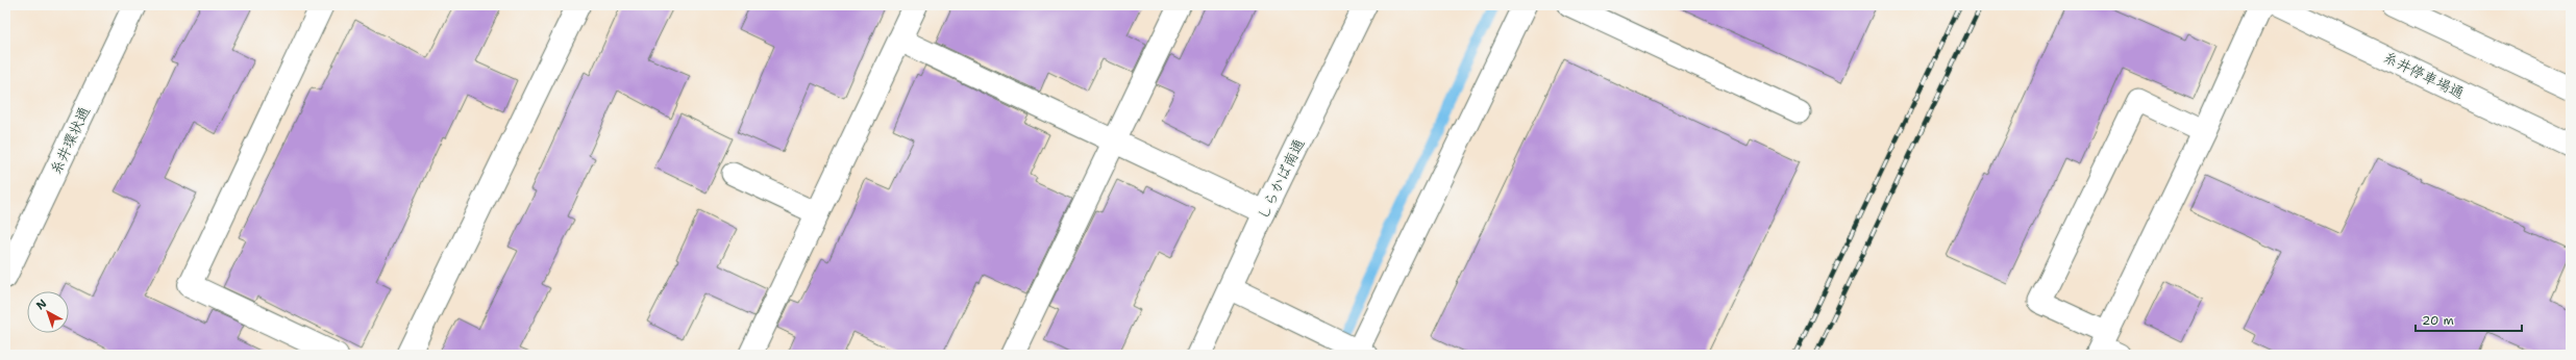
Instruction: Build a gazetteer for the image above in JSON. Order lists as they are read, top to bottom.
{
  "streets": {
    "street": ["糸井停車場通", "糸井環状通", "しらかば南通"]
  },
  "scale_bar": "20 m",
  "north": "top left"
}
